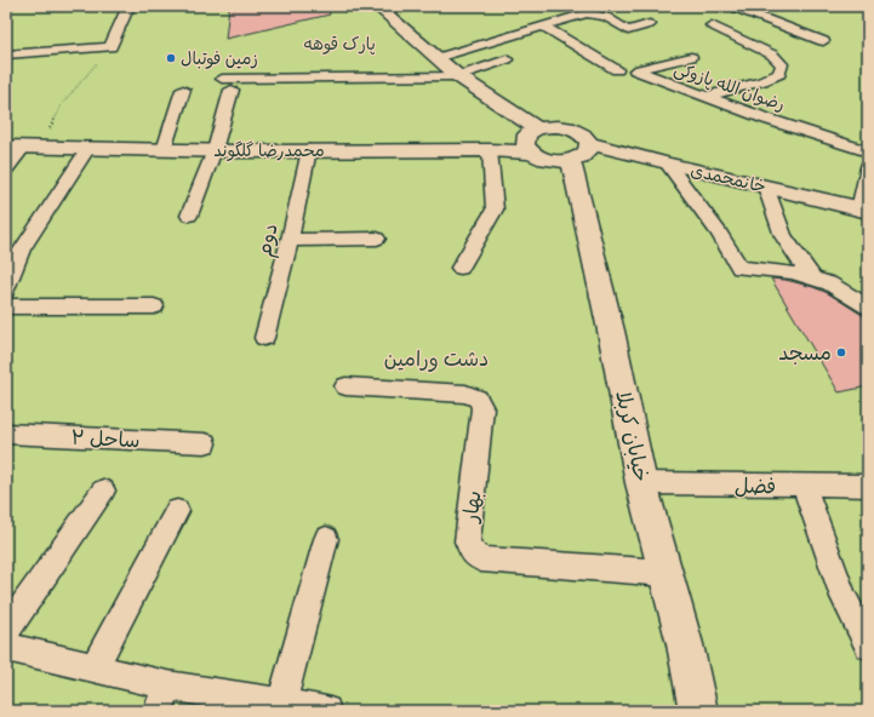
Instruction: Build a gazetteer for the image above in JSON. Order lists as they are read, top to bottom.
{
  "streets": {
    "main road": ["محمدرضا گلگوند", "خانمحمدی", "خیابان کربلا"],
    "street": [
      "رضوان الله پازوکی",
      "دوم",
      "ساحل ۲",
      "فضل",
      "بهار"
    ]
  },
  "crossings": [
    ["محمدرضا گلگوند", "خانمحمدی"],
    ["محمدرضا گلگوند", "دوم"],
    ["خانمحمدی", "خیابان کربلا"],
    ["خیابان کربلا", "فضل"],
    ["خیابان کربلا", "بهار"]
  ],
  "parks": ["پارک قوهه", "دشت ورامین"],
  "places": ["زمین فوتبال", "مسجد"]
}
